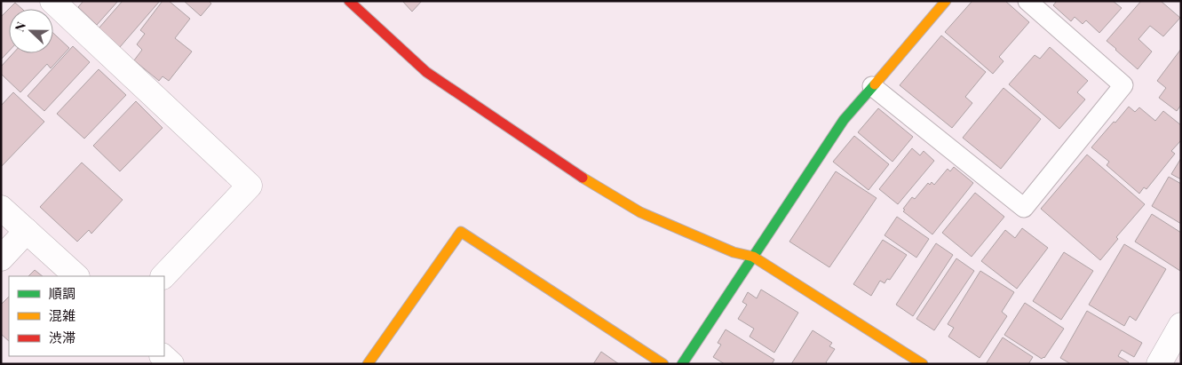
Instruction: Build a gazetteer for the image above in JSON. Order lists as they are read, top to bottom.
{
  "legend": ["順調", "混雑", "渋滞"],
  "north": "left"
}
